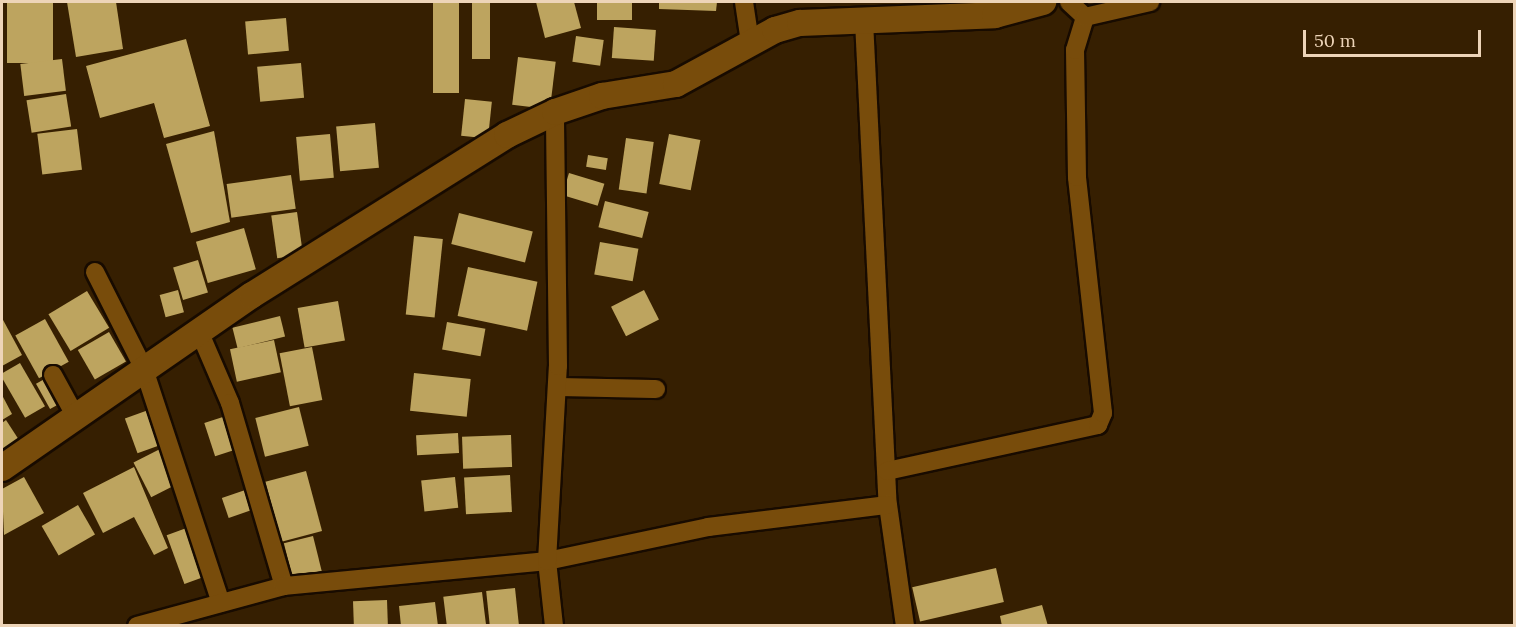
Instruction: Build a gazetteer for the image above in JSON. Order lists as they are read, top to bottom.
{
  "scale_bar": "50 m"
}
